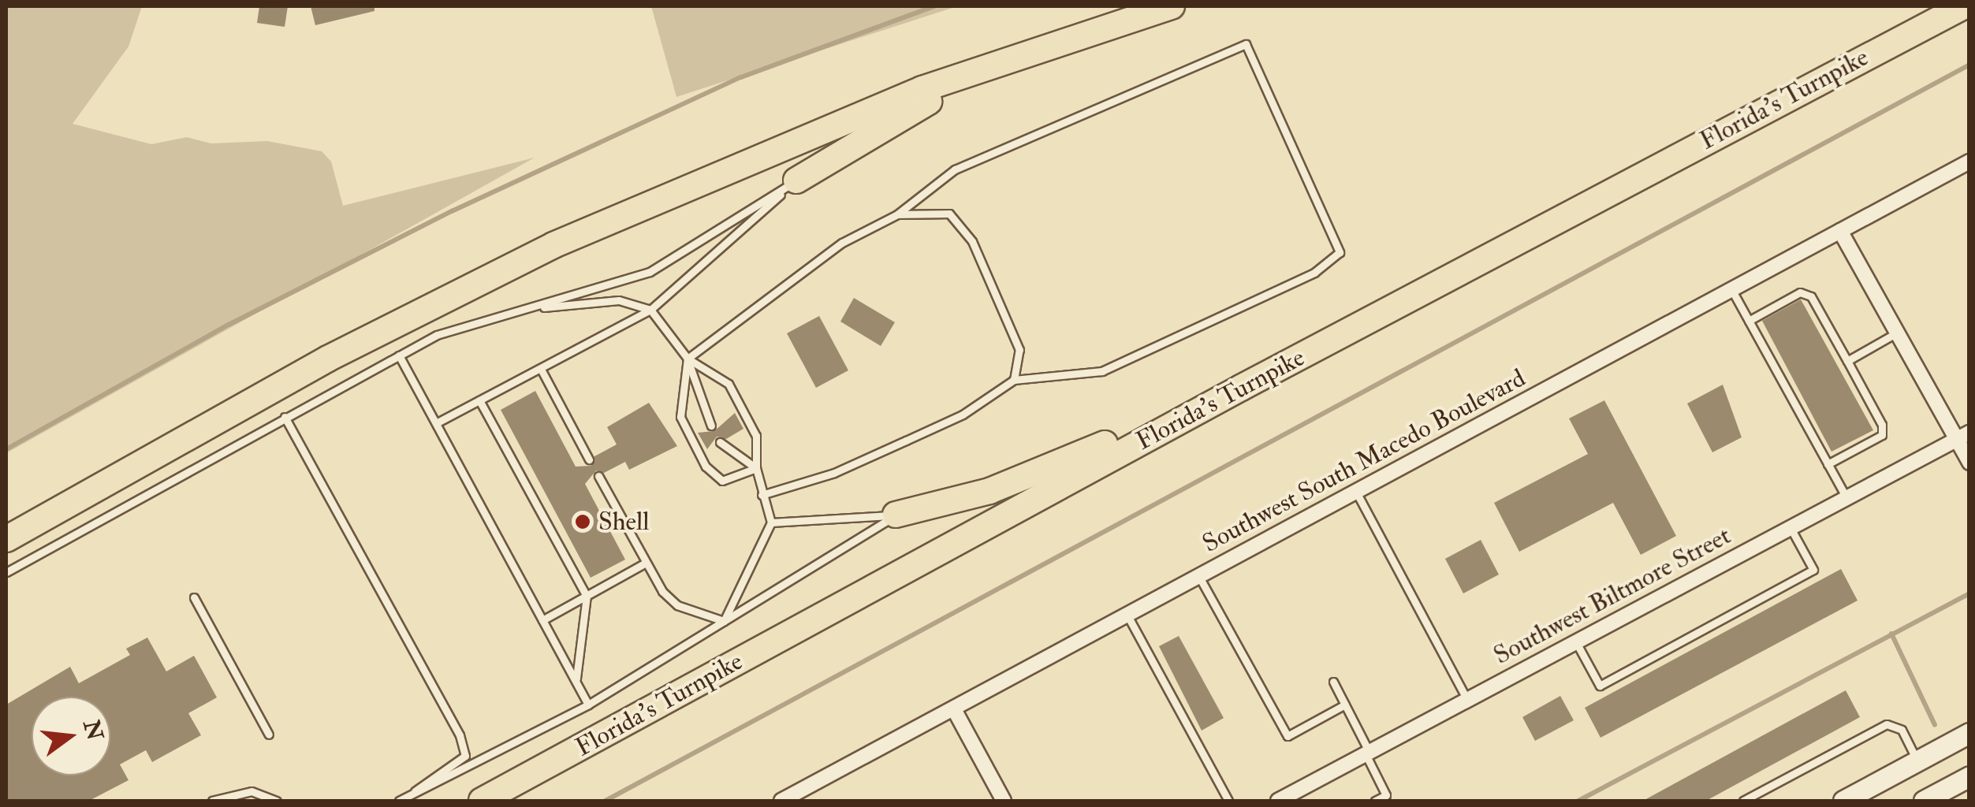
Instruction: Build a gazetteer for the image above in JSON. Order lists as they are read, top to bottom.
{
  "streets": {
    "highway": ["Florida's Turnpike"],
    "street": ["Southwest South Macedo Boulevard", "Southwest Biltmore Street"]
  },
  "places": ["Shell"],
  "north": "right"
}
